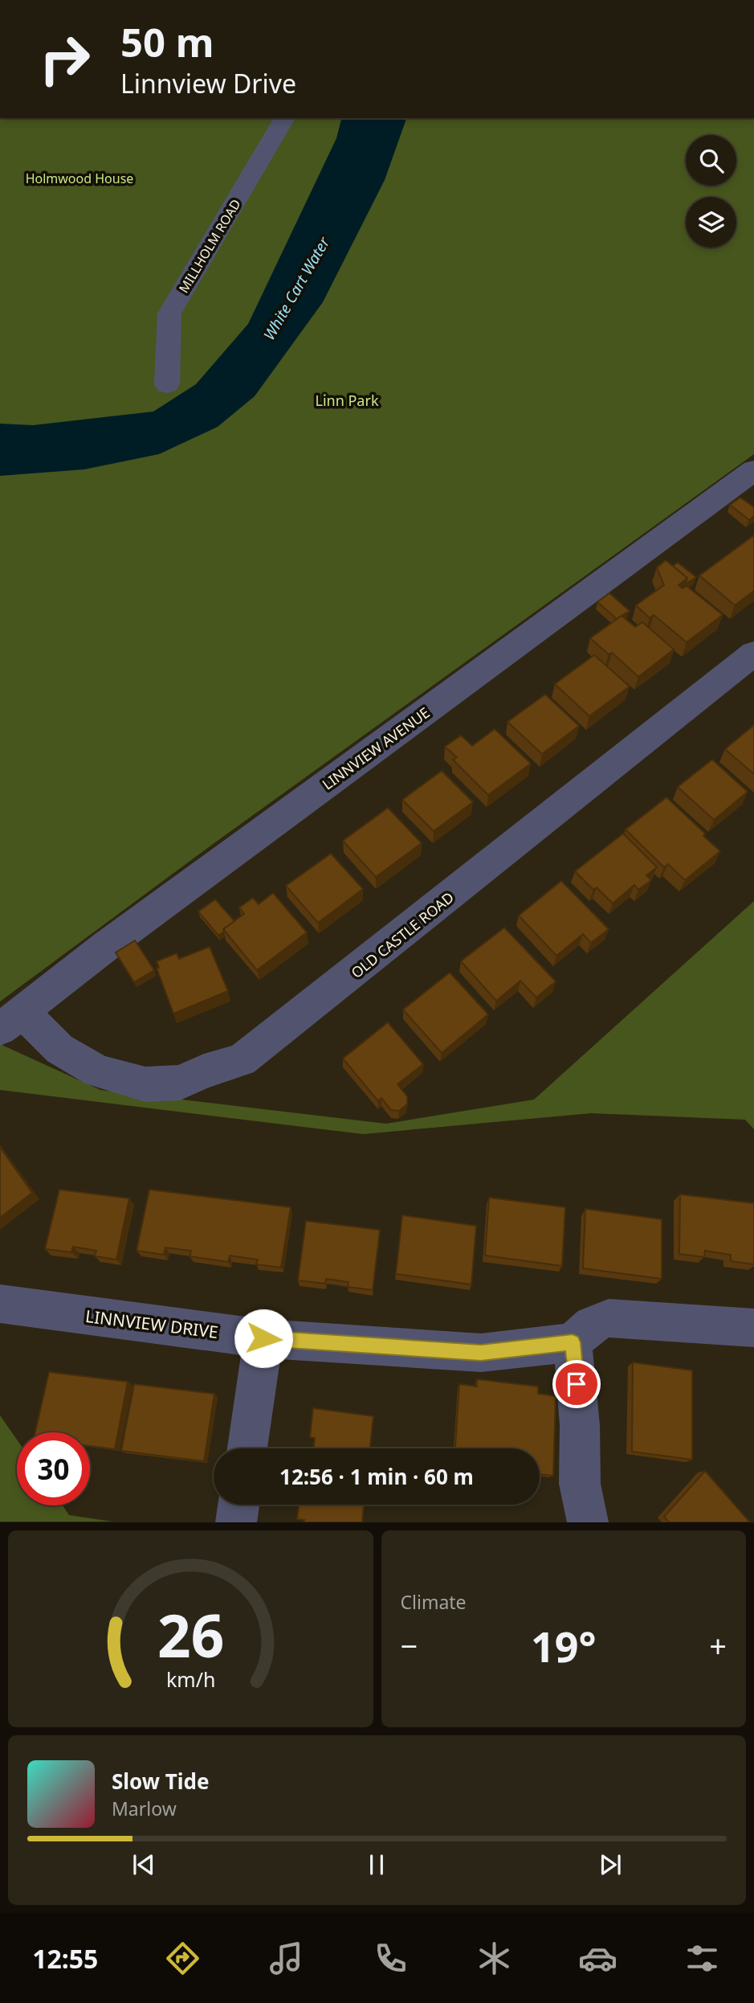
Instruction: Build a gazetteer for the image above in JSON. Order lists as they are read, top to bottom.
{
  "streets": {
    "street": [
      "MILLHOLM ROAD",
      "LINNVIEW AVENUE",
      "OLD CASTLE ROAD",
      "LINNVIEW DRIVE"
    ]
  },
  "crossings": [
    ["LINNVIEW AVENUE", "OLD CASTLE ROAD"]
  ],
  "water": ["White Cart Water"],
  "parks": ["Holmwood House", "Linn Park"],
  "page": {
    "turn": ["50 m", "Linnview Drive"],
    "limit": "30",
    "trip": "12:56 · 1 min · 60 m",
    "tile": "Climate",
    "heat": ["−", "19°", "+"],
    "song": ["Slow Tide", "Marlow"],
    "tabs": "12:55",
    "gauge": ["26", "km/h"]
  }
}
